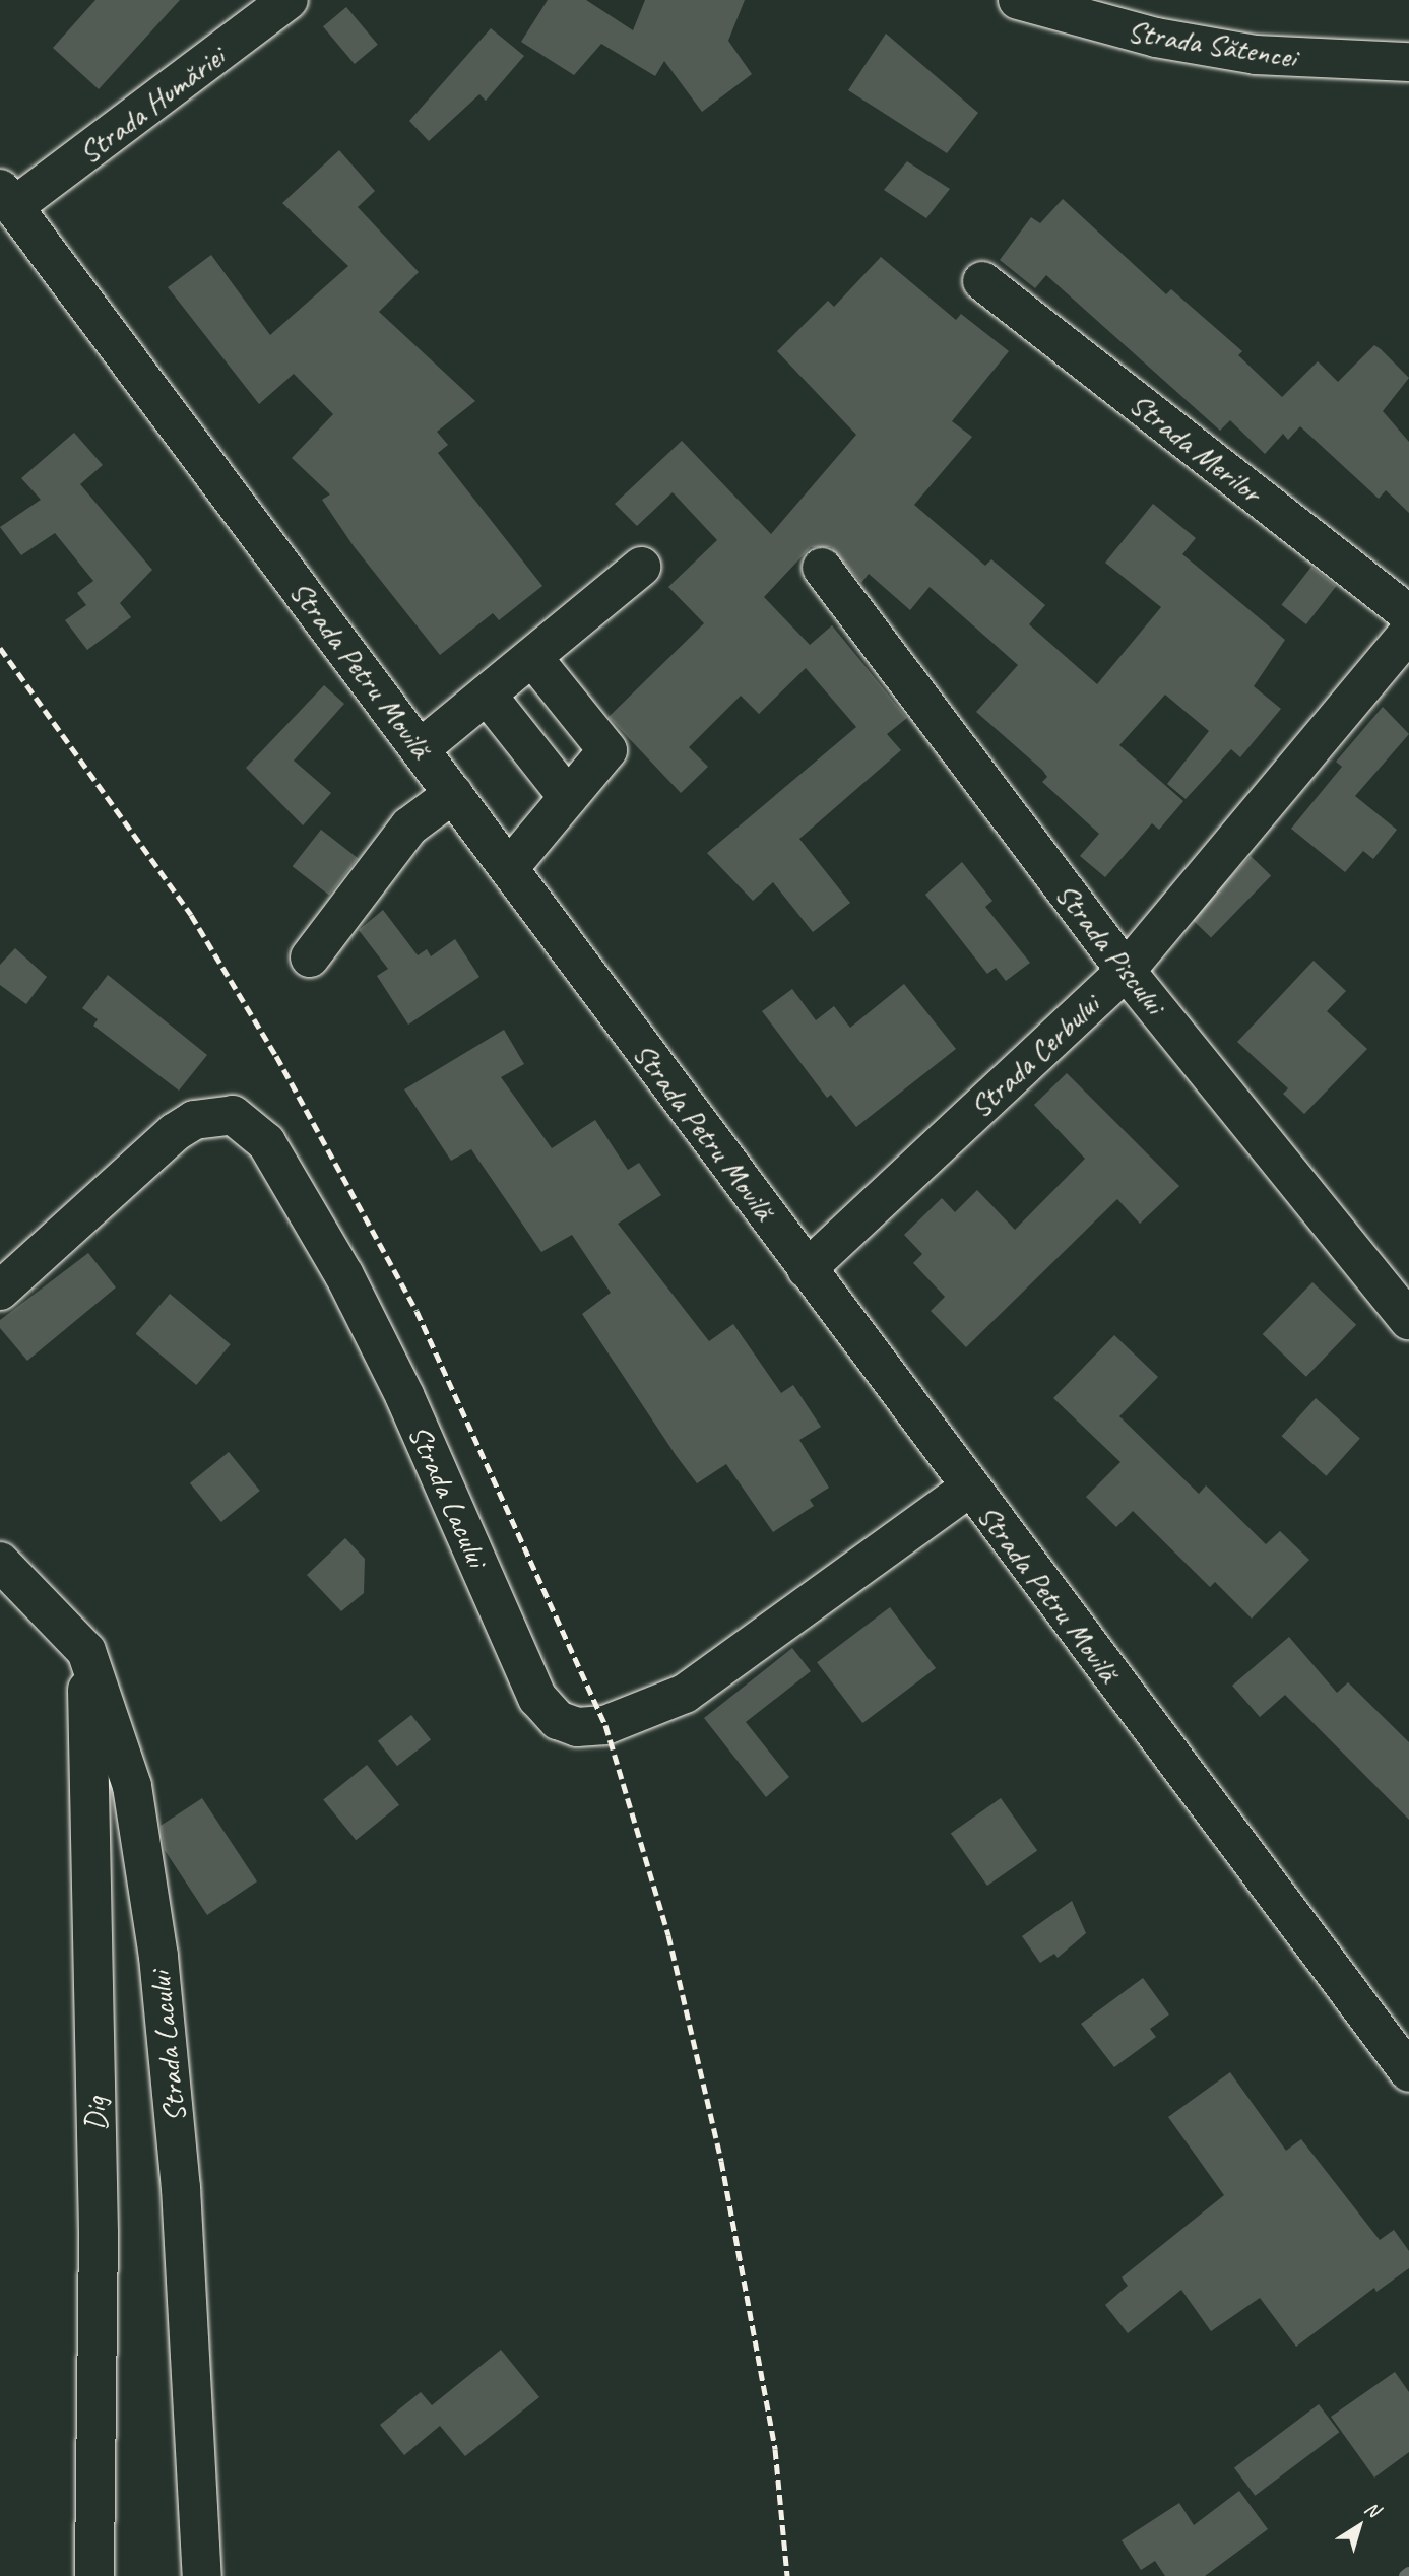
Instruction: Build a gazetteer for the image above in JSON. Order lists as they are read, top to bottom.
{
  "streets": {
    "street": [
      "Strada Sătencei",
      "Strada Humăriei",
      "Strada Merilor",
      "Strada Petru Movilă",
      "Strada Piscului",
      "Strada Cerbului",
      "Strada Lacului",
      "Dig"
    ]
  },
  "crossings": [
    ["Strada Humăriei", "Strada Petru Movilă"],
    ["Strada Petru Movilă", "Strada Cerbului"],
    ["Strada Petru Movilă", "Strada Lacului"],
    ["Strada Piscului", "Strada Cerbului"],
    ["Strada Lacului", "Dig"]
  ],
  "north": "top right"
}
